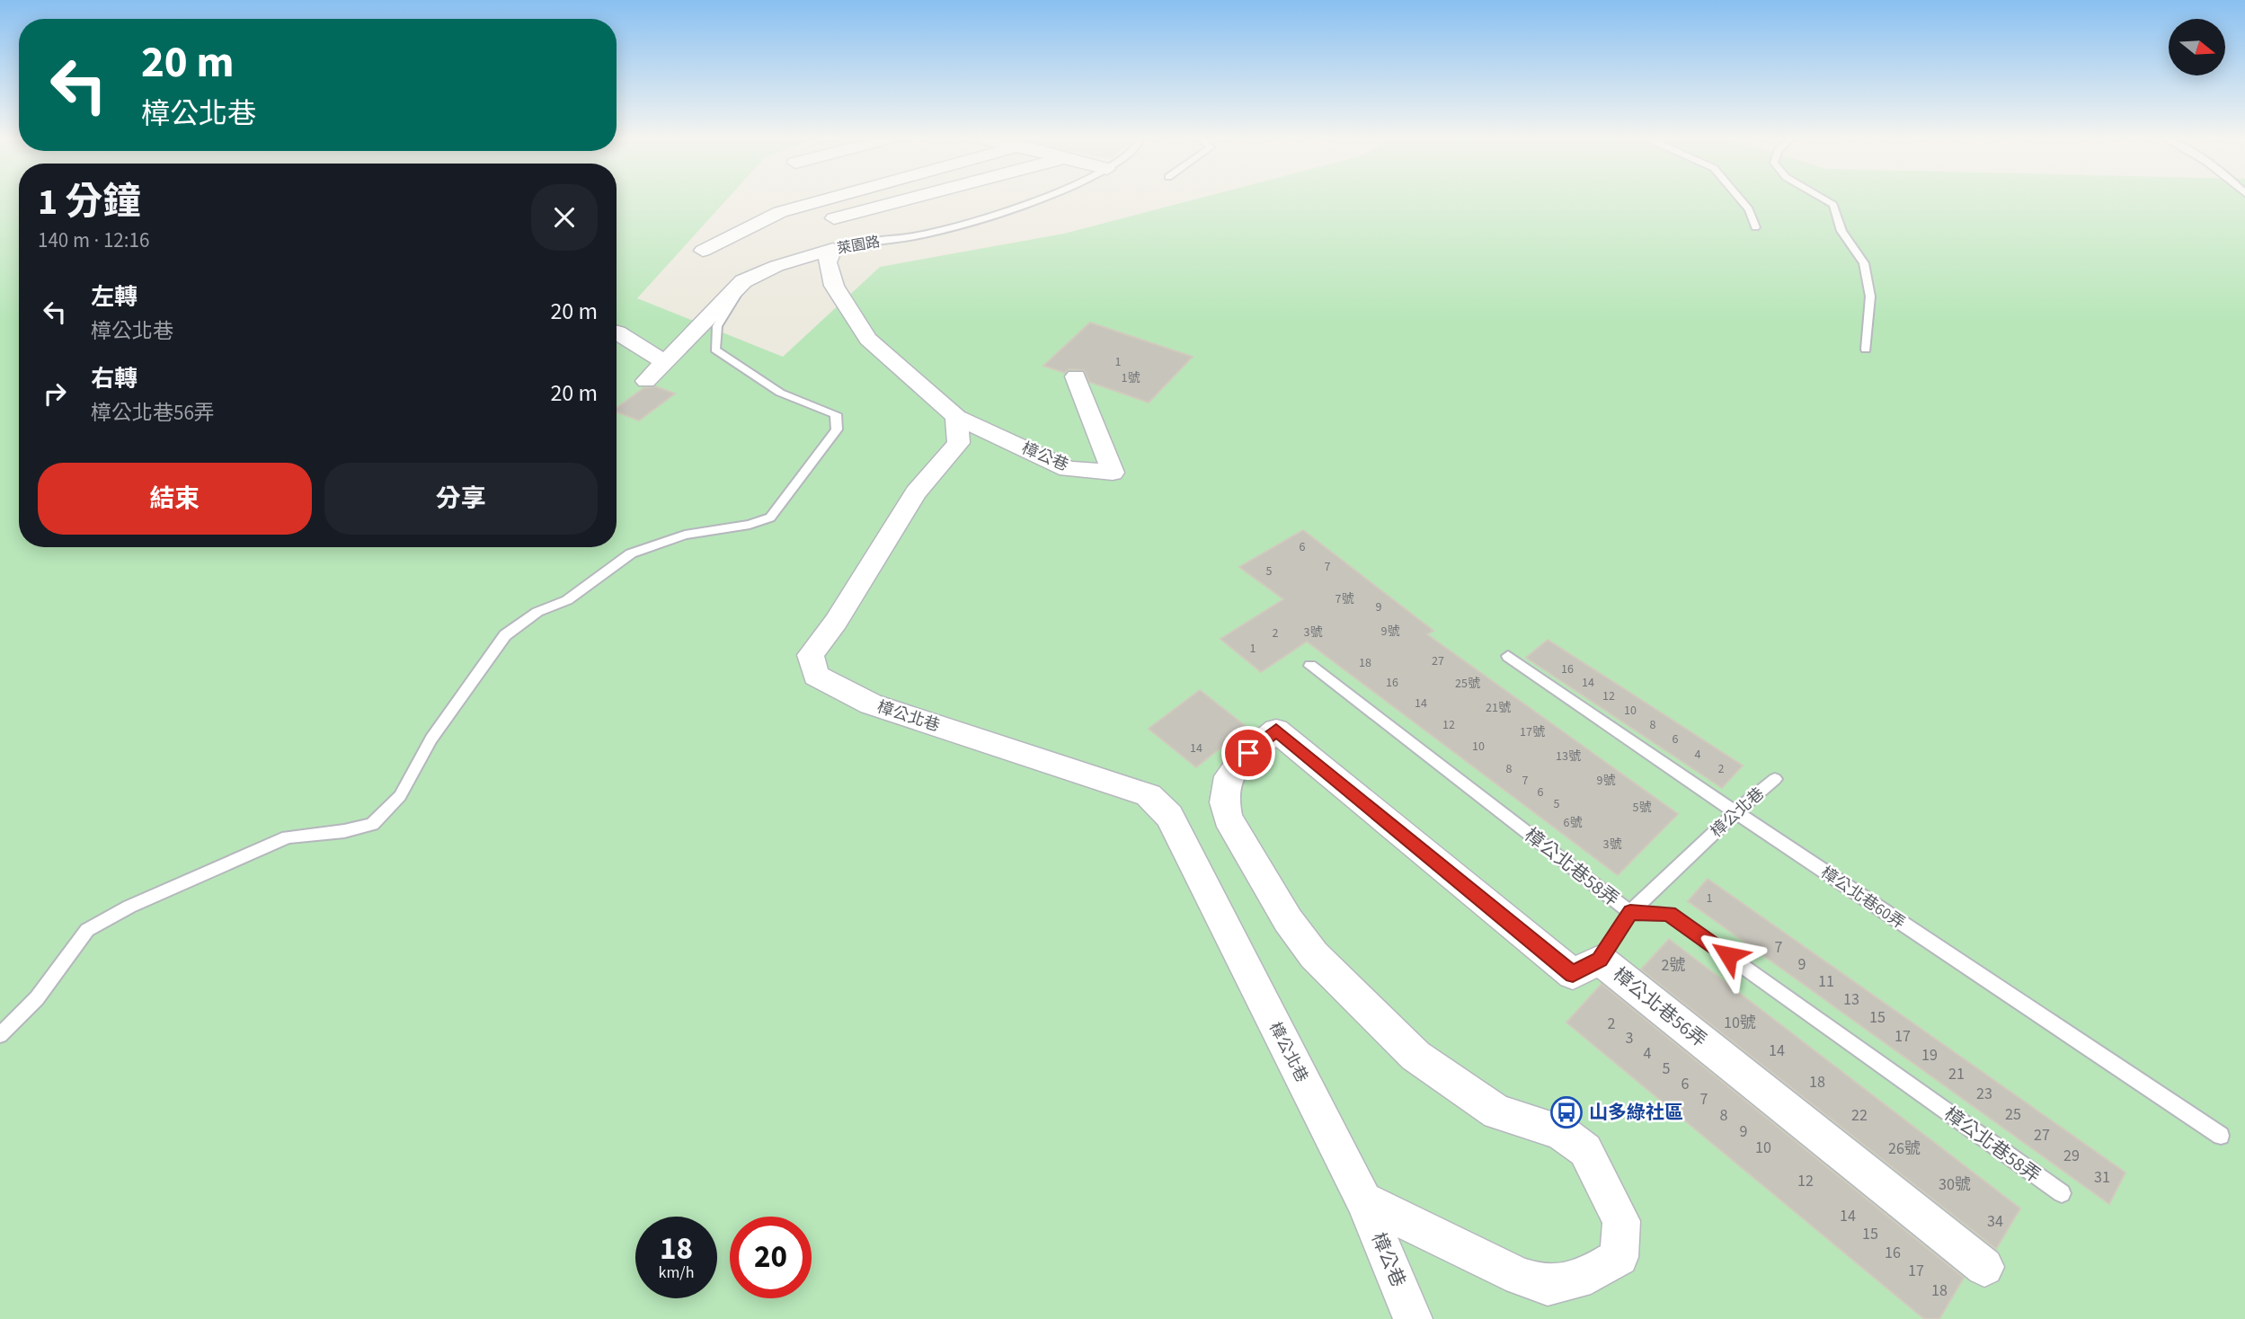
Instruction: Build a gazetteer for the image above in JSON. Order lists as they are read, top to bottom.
{
  "streets": {
    "street": [
      "萊園路",
      "樟公巷",
      "樟公北巷",
      "樟公北巷56弄"
    ],
    "lane": ["樟公北巷58弄", "樟公北巷60弄"]
  },
  "crossings": [
    ["樟公巷", "樟公北巷"],
    ["樟公巷", "樟公北巷56弄"],
    ["樟公北巷", "樟公北巷58弄"],
    ["樟公北巷", "樟公北巷60弄"],
    ["樟公北巷", "樟公北巷56弄"]
  ],
  "places": {
    "bus stop": ["山多綠社區"]
  },
  "house_numbers": [
    "1",
    "1號",
    "6",
    "7",
    "5",
    "7號",
    "9",
    "9號",
    "3號",
    "2",
    "1",
    "27",
    "18",
    "16",
    "16",
    "14",
    "25號",
    "12",
    "14",
    "21號",
    "10",
    "12",
    "8",
    "17號",
    "6",
    "10",
    "14",
    "4",
    "13號",
    "8",
    "2",
    "7",
    "9號",
    "6",
    "5",
    "5號",
    "6號",
    "3號",
    "1",
    "7",
    "9",
    "2號",
    "11",
    "13",
    "15",
    "10號",
    "2",
    "17",
    "3",
    "14",
    "4",
    "19",
    "5",
    "21",
    "18",
    "6",
    "23",
    "7",
    "25",
    "8",
    "22",
    "9",
    "27",
    "10",
    "26號",
    "29",
    "31",
    "12",
    "30號",
    "14",
    "34",
    "15",
    "16",
    "17",
    "18"
  ],
  "north": "right",
  "page": {
    "turn": ["20 m", "樟公北巷"],
    "heading": ["1 分鐘", "140 m · 12:16"],
    "list": [
      {
        "name": "左轉",
        "note": "樟公北巷",
        "value": "20 m"
      },
      {
        "name": "右轉",
        "note": "樟公北巷56弄",
        "value": "20 m"
      }
    ],
    "buttons": ["結束", "分享"],
    "speed": "18 km/h",
    "limit": "20"
  }
}
